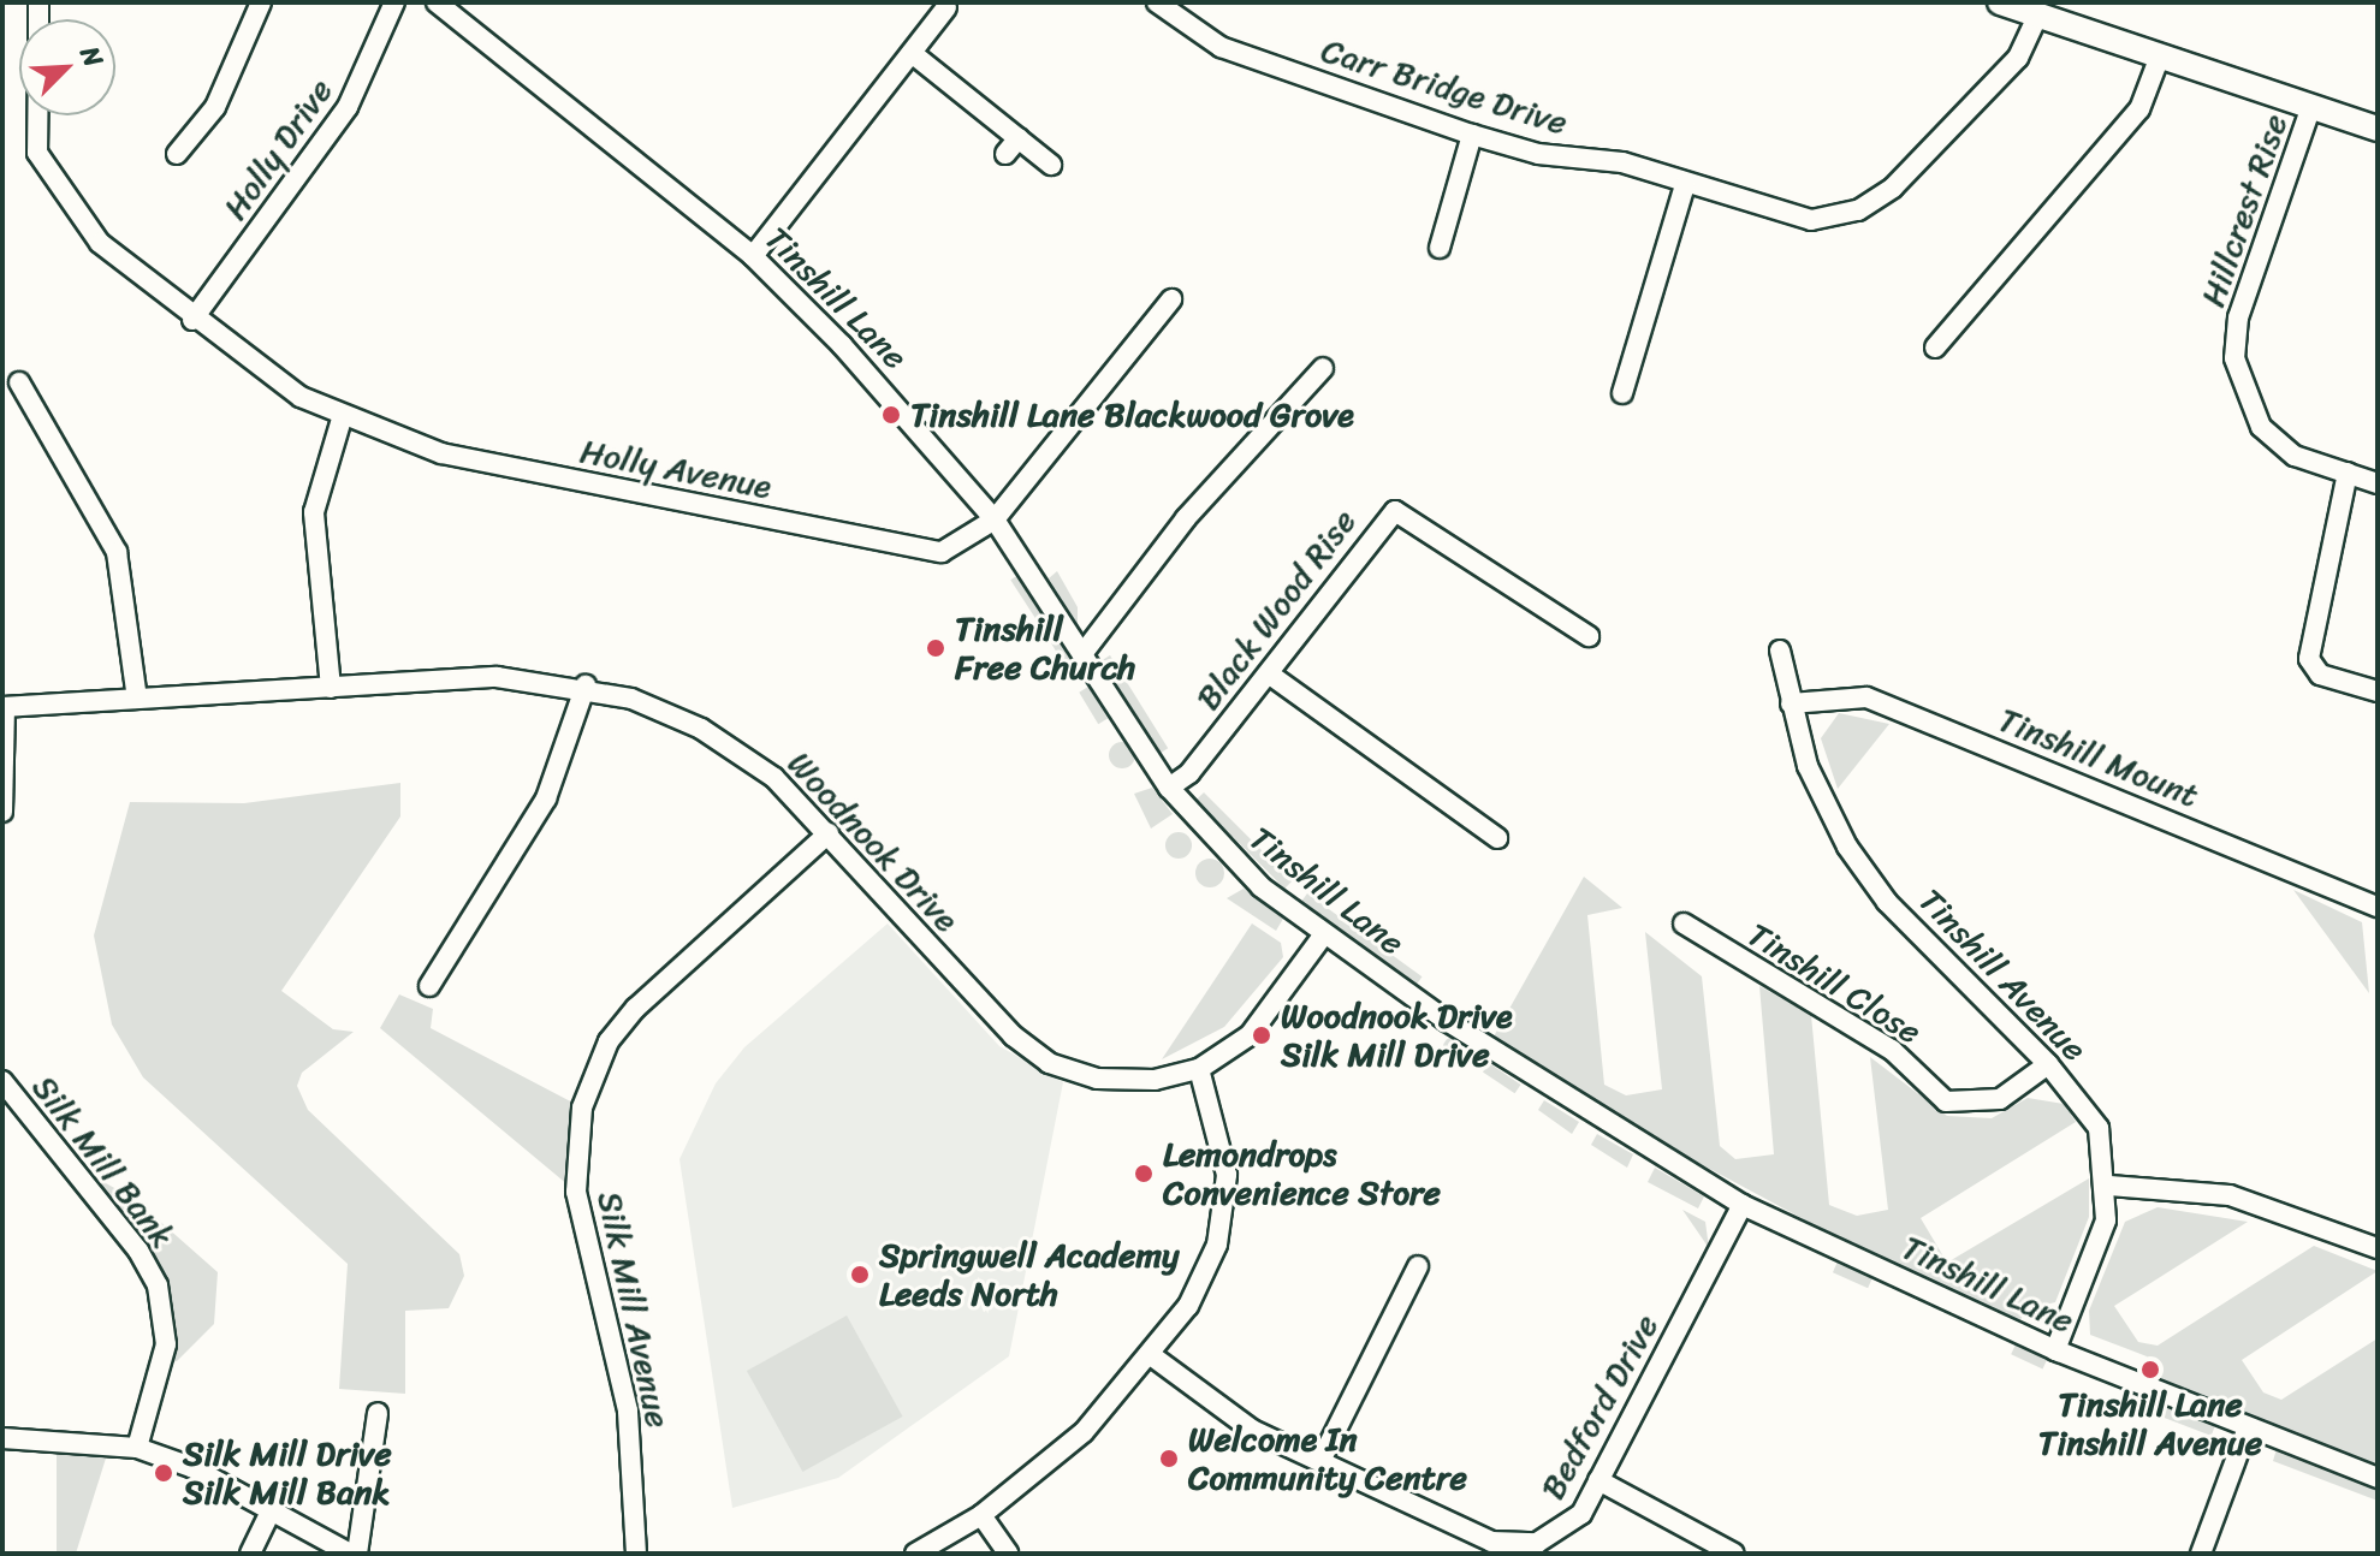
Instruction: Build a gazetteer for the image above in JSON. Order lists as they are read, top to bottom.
{
  "streets": {
    "street": [
      "Carr Bridge Drive",
      "Holly Drive",
      "Hillcrest Rise",
      "Tinshill Lane",
      "Holly Avenue",
      "Black Wood Rise",
      "Tinshill Mount",
      "Woodnook Drive",
      "Tinshill Avenue",
      "Tinshill Close",
      "Silk Mill Bank",
      "Silk Mill Avenue",
      "Bedford Drive"
    ]
  },
  "crossings": [
    ["Holly Drive", "Holly Avenue"],
    ["Tinshill Lane", "Holly Avenue"],
    ["Tinshill Lane", "Black Wood Rise"],
    ["Tinshill Lane", "Woodnook Drive"],
    ["Tinshill Lane", "Tinshill Avenue"],
    ["Tinshill Lane", "Bedford Drive"],
    ["Tinshill Mount", "Tinshill Avenue"],
    ["Woodnook Drive", "Silk Mill Avenue"],
    ["Tinshill Avenue", "Tinshill Close"]
  ],
  "places": [
    "Tinshill Lane Blackwood Grove",
    "Tinshill Free Church",
    "Woodnook Drive Silk Mill Drive",
    "Lemondrops Convenience Store",
    "Springwell Academy Leeds North",
    "Tinshill Lane Tinshill Avenue",
    "Welcome In Community Centre",
    "Silk Mill Drive Silk Mill Bank"
  ],
  "north": "top right"
}
